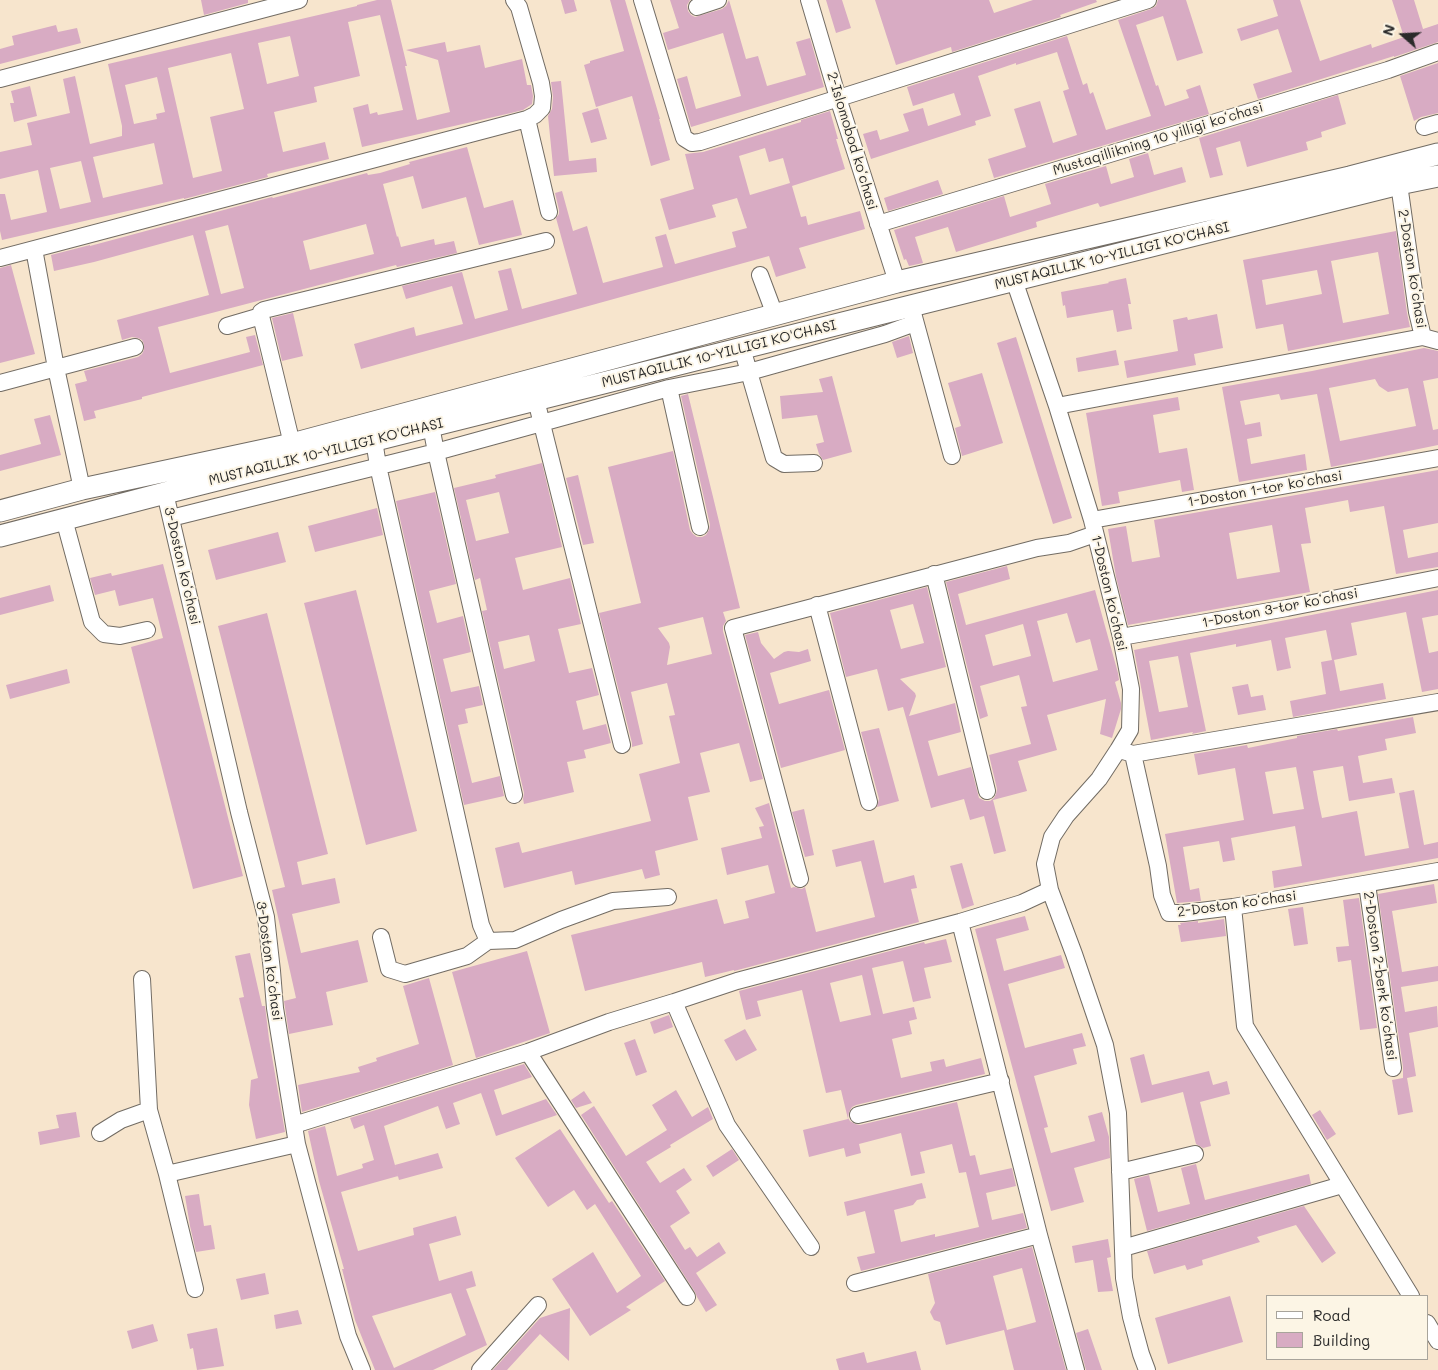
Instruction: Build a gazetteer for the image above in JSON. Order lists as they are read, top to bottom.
{
  "streets": {
    "main road": ["MUSTAQILLIK 10-YILLIGI KO'CHASI"],
    "street": [
      "Mustaqillikning 10 yilligi koʻchasi",
      "2-Islomobod koʻchasi",
      "2-Doston koʻchasi",
      "1-Doston 1-tor koʻchasi",
      "3-Doston koʻchasi",
      "1-Doston koʻchasi",
      "1-Doston 3-tor koʻchasi",
      "2-Doston 2-berk koʻchasi"
    ]
  },
  "crossings": [
    ["Mustaqillikning 10 yilligi koʻchasi", "2-Islomobod koʻchasi"],
    ["2-Islomobod koʻchasi", "MUSTAQILLIK 10-YILLIGI KO'CHASI"],
    ["MUSTAQILLIK 10-YILLIGI KO'CHASI", "2-Doston koʻchasi"],
    ["MUSTAQILLIK 10-YILLIGI KO'CHASI", "3-Doston koʻchasi"],
    ["MUSTAQILLIK 10-YILLIGI KO'CHASI", "1-Doston koʻchasi"],
    ["2-Doston koʻchasi", "1-Doston koʻchasi"],
    ["2-Doston koʻchasi", "2-Doston 2-berk koʻchasi"],
    ["1-Doston 1-tor koʻchasi", "1-Doston koʻchasi"],
    ["1-Doston koʻchasi", "1-Doston 3-tor koʻchasi"]
  ],
  "legend": ["Road", "Building"],
  "north": "left"
}
